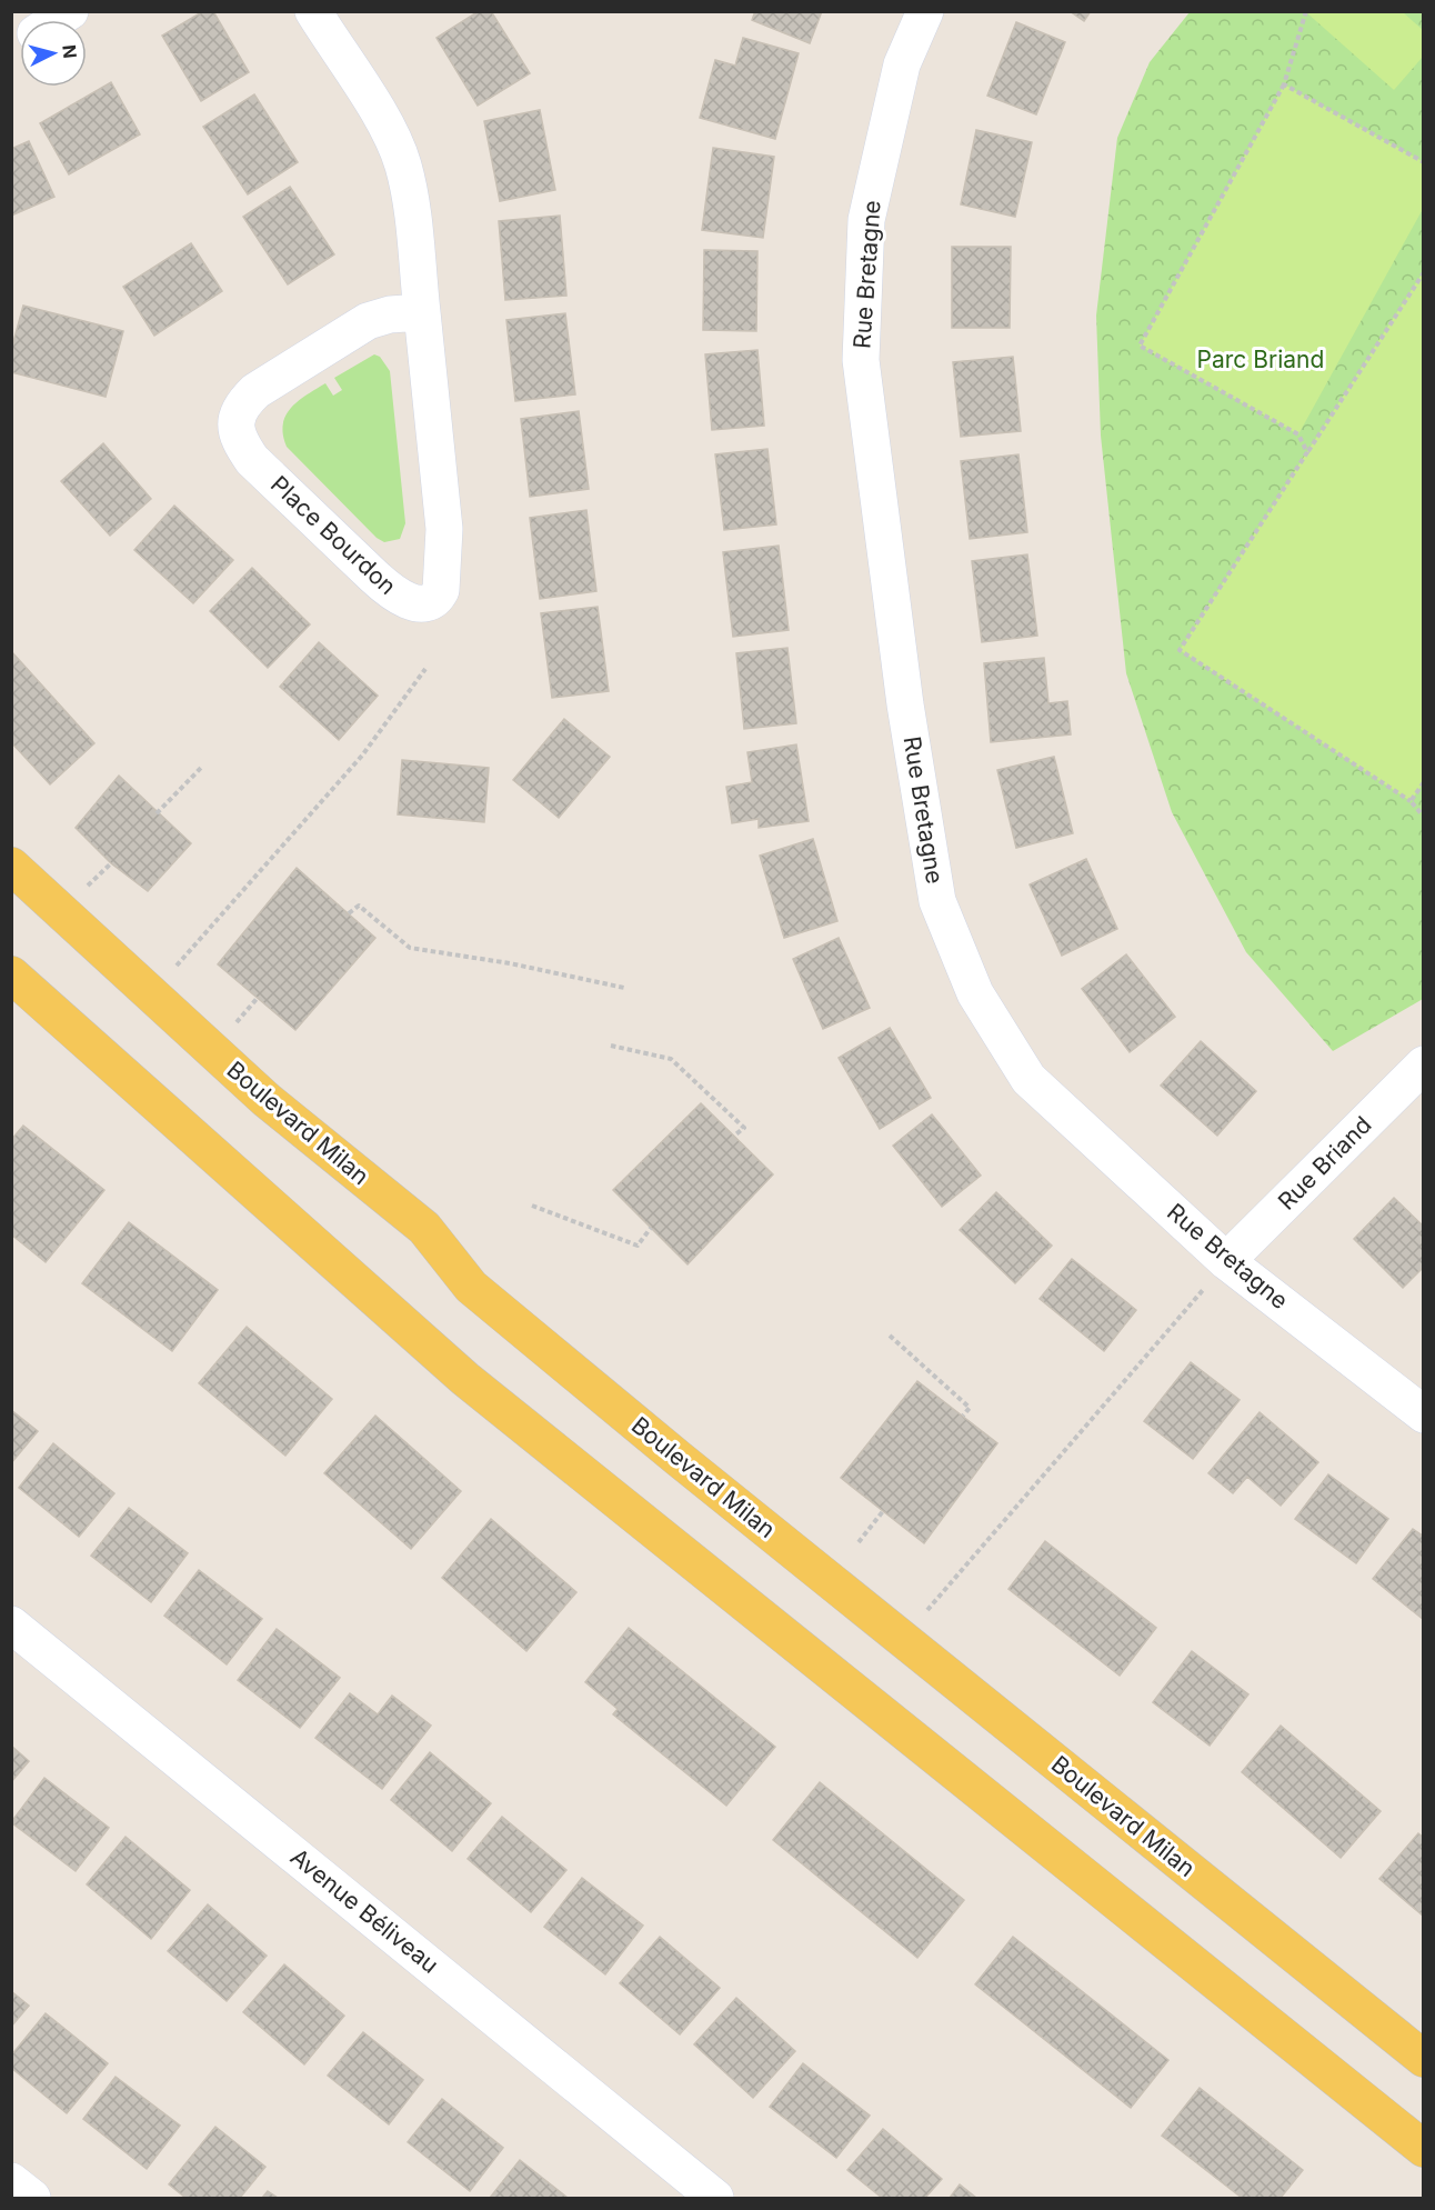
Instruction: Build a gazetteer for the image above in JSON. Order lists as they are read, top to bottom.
{
  "streets": {
    "main road": ["Boulevard Milan"],
    "street": [
      "Rue Bretagne",
      "Place Bourdon",
      "Rue Briand",
      "Avenue Béliveau"
    ]
  },
  "crossings": [
    ["Rue Bretagne", "Rue Briand"]
  ],
  "parks": ["Parc Briand"],
  "north": "right"
}
